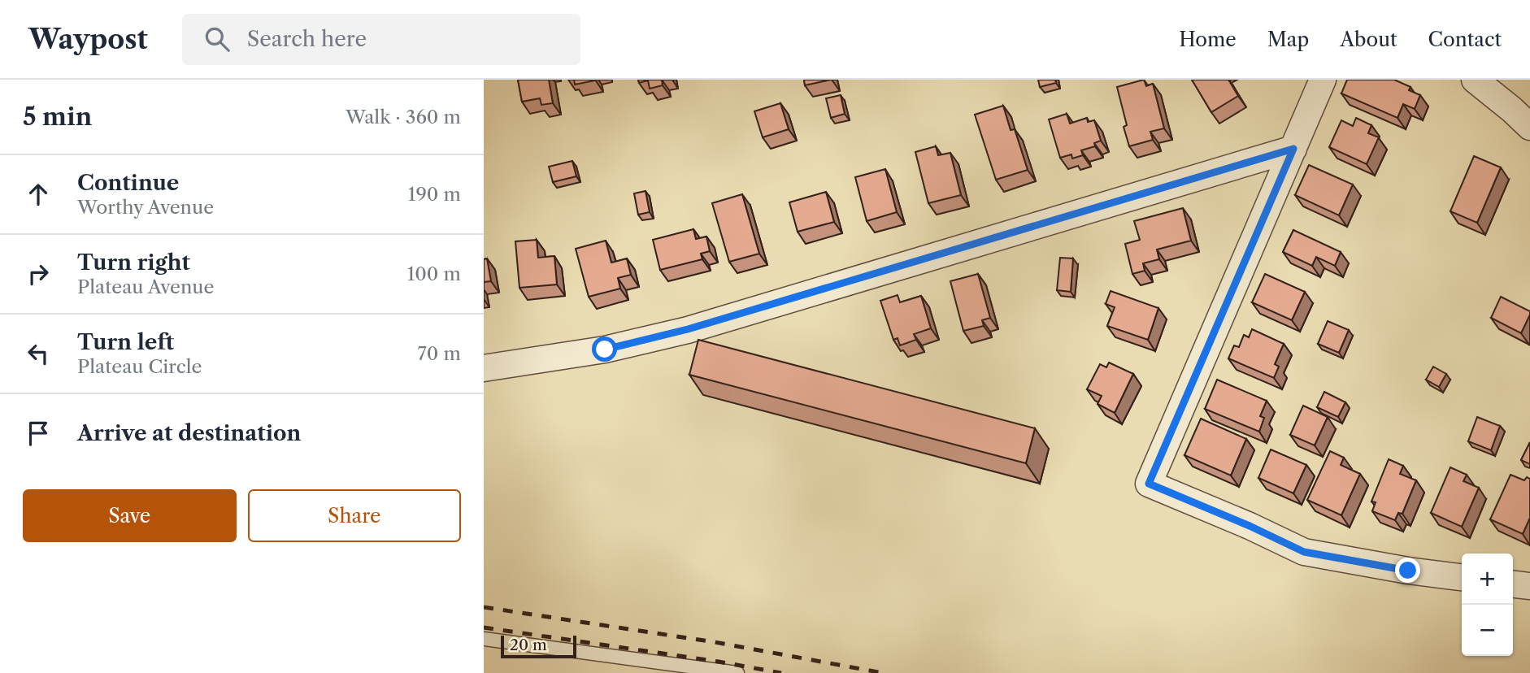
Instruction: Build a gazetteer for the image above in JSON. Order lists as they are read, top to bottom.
{
  "scale_bar": "20 m",
  "page": {
    "header": "Waypost",
    "search": "Search here",
    "nav": [
      "Home",
      "Map",
      "About",
      "Contact"
    ],
    "heading": ["5 min", "Walk · 360 m"],
    "list": [
      ["Continue", "Worthy Avenue", "190 m"],
      ["Turn right", "Plateau Avenue", "100 m"],
      ["Turn left", "Plateau Circle", "70 m"],
      "Arrive at destination"
    ],
    "buttons": ["Save", "Share"],
    "map_buttons": ["+", "−"],
    "scale": "20 m"
  }
}
